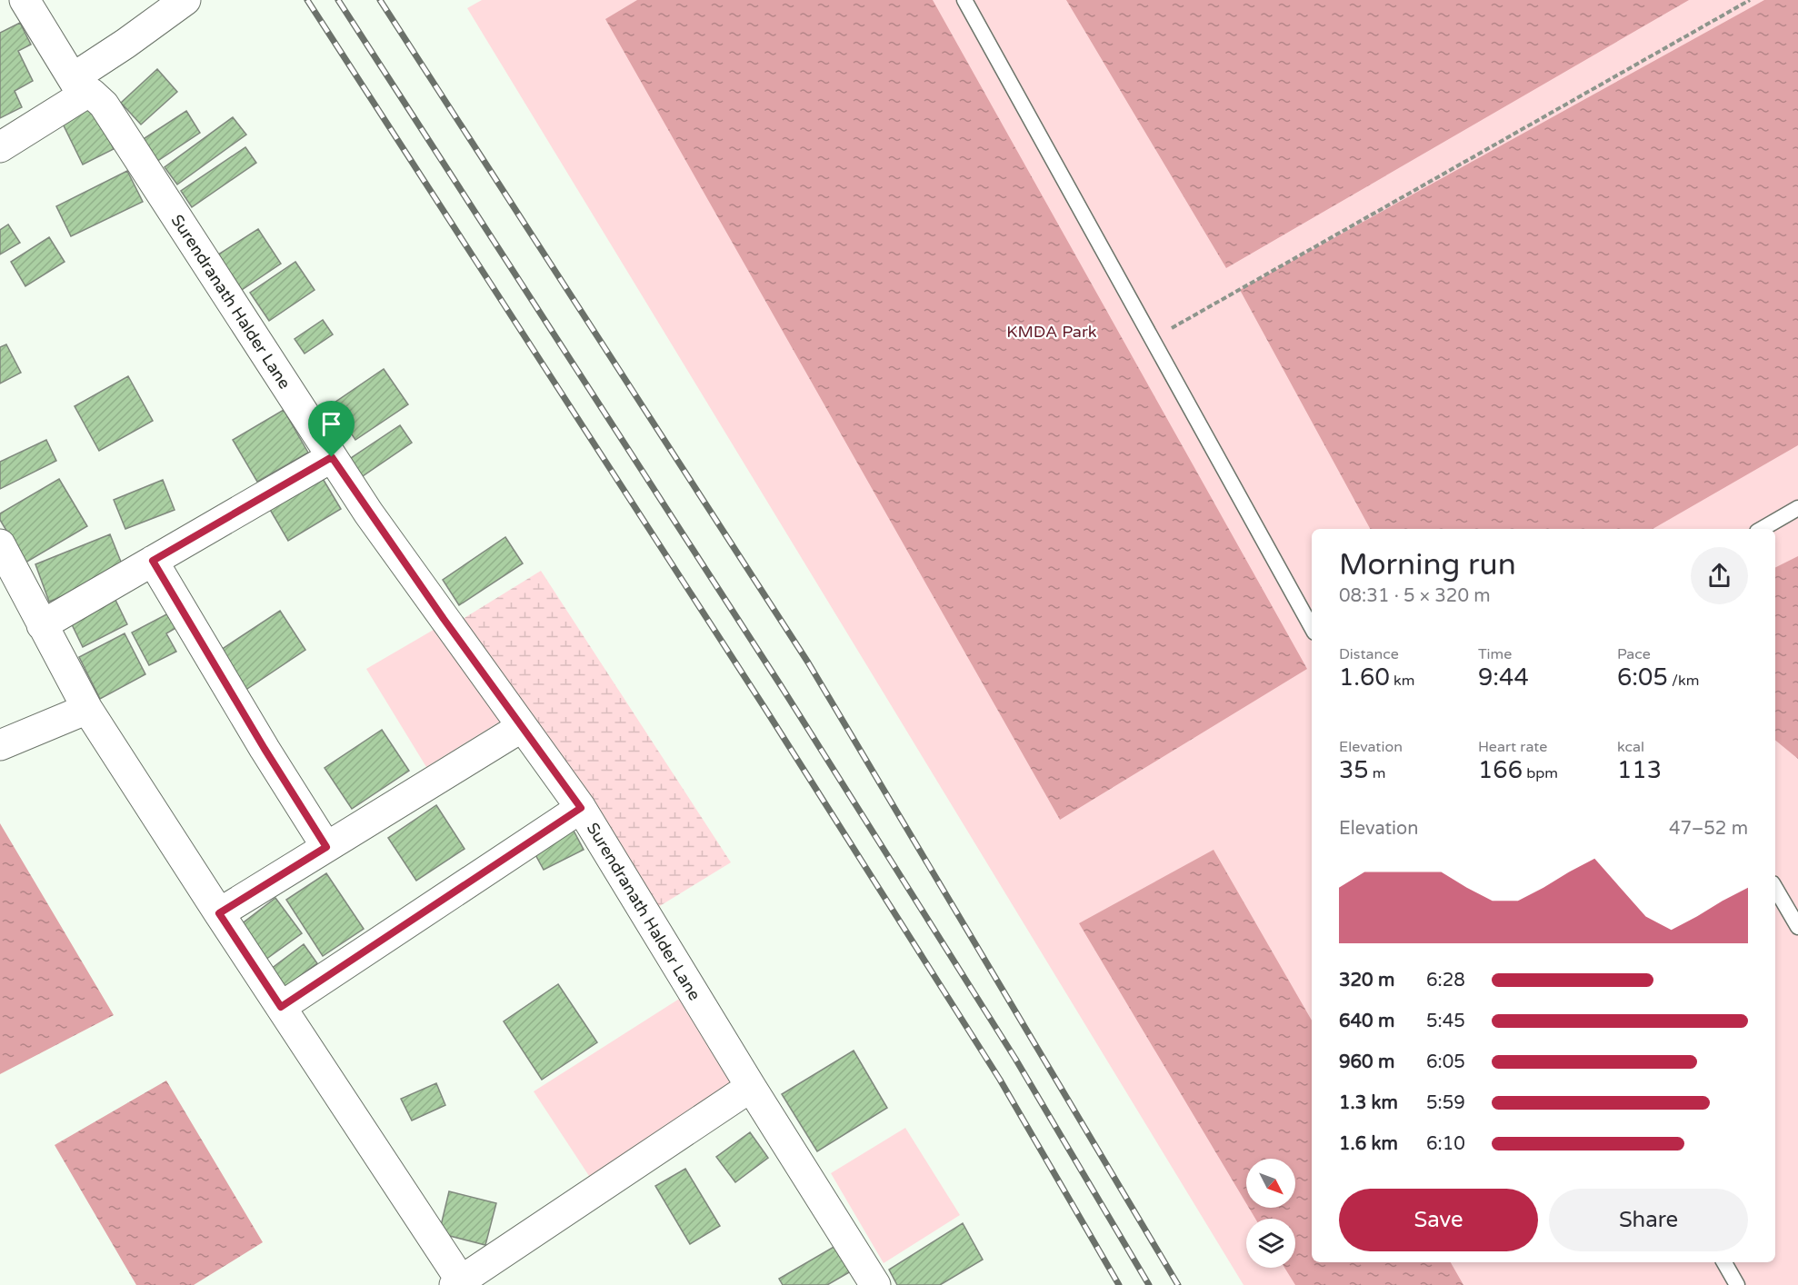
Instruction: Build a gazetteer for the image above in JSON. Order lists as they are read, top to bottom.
{
  "streets": {
    "street": ["Surendranath Halder Lane"]
  },
  "parks": ["KMDA Park"],
  "north": "bottom right",
  "page": {
    "heading": ["Morning run", "08:31 · 5 × 320 m"],
    "stats": [
      ["Distance", "1.60 km"],
      ["Time", "9:44"],
      ["Pace", "6:05 /km"],
      ["Elevation", "35 m"],
      ["Heart rate", "166 bpm"],
      ["kcal", "113"]
    ],
    "chart": ["Elevation", "47–52 m"],
    "list": [
      {
        "name": "320 m",
        "note": "6:28"
      },
      {
        "name": "640 m",
        "note": "5:45"
      },
      {
        "name": "960 m",
        "note": "6:05"
      },
      {
        "name": "1.3 km",
        "note": "5:59"
      },
      {
        "name": "1.6 km",
        "note": "6:10"
      }
    ],
    "buttons": ["Save", "Share"]
  }
}
